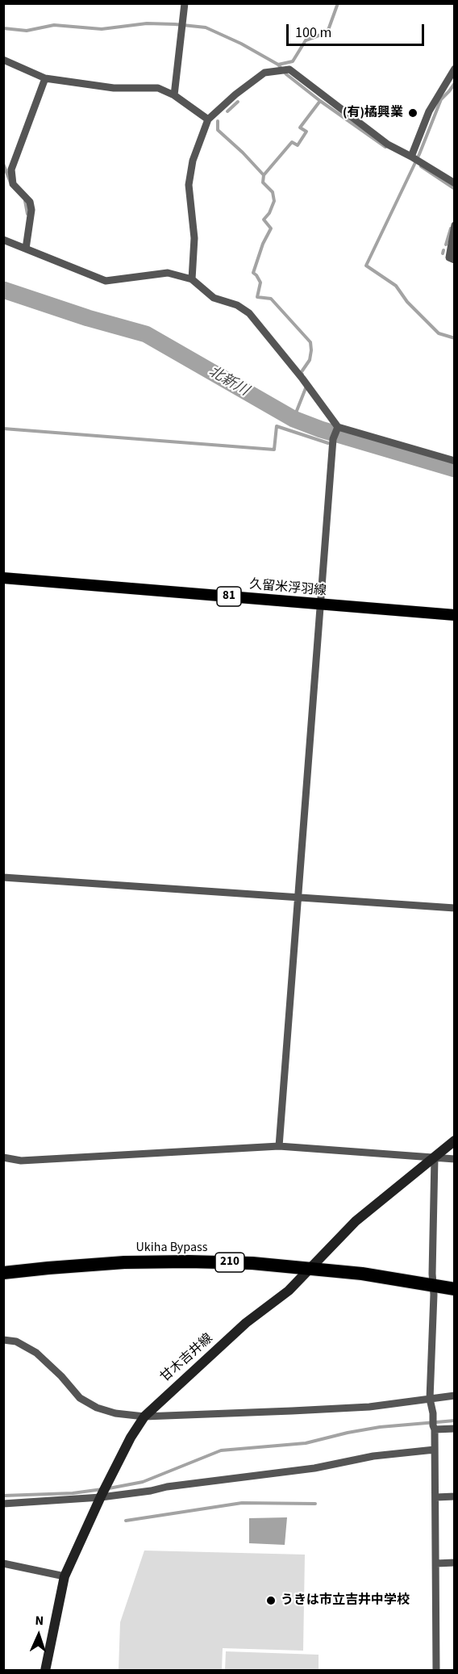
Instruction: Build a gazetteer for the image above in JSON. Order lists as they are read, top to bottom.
{
  "streets": {
    "highway": ["Ukiha Bypass", "210"],
    "main road": ["久留米浮羽線", "81", "甘木吉井線"]
  },
  "crossings": [
    ["Ukiha Bypass", "甘木吉井線"]
  ],
  "water": ["北新川"],
  "places": ["(有)橘興業", "うきは市立吉井中学校"],
  "scale_bar": "100 m",
  "north": "top"
}
